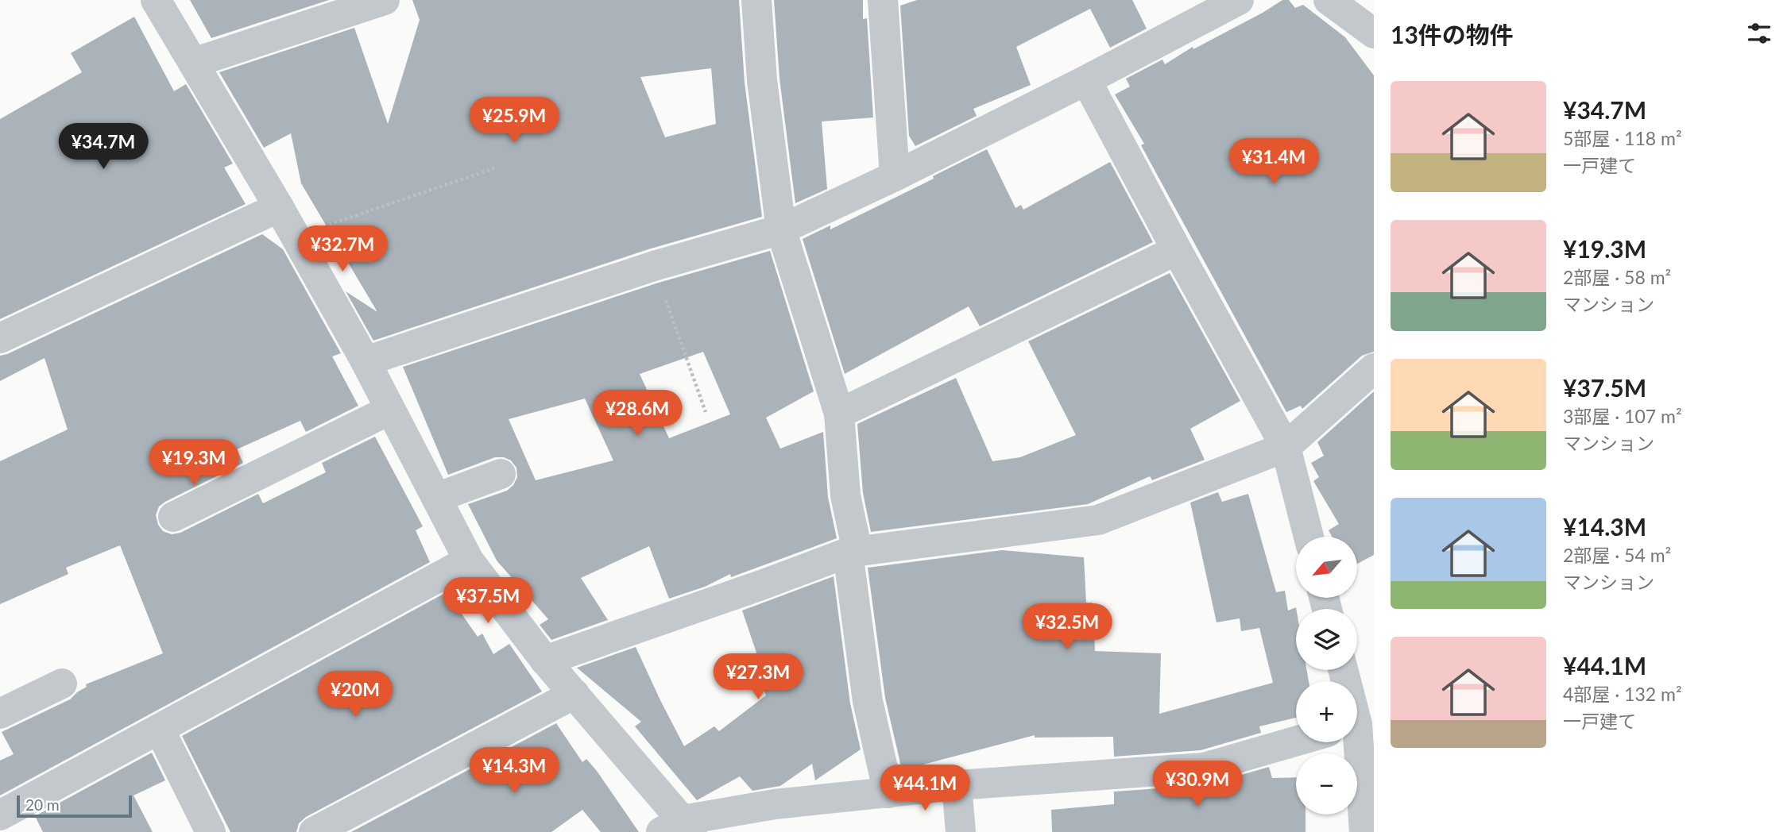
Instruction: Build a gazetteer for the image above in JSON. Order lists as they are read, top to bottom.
{
  "scale_bar": "20 m",
  "north": "bottom left",
  "page": {
    "heading": "13件の物件",
    "list": [
      {
        "name": "¥34.7M",
        "note": "5部屋 · 118 m² · 一戸建て"
      },
      {
        "name": "¥19.3M",
        "note": "2部屋 · 58 m² · マンション"
      },
      {
        "name": "¥37.5M",
        "note": "3部屋 · 107 m² · マンション"
      },
      {
        "name": "¥14.3M",
        "note": "2部屋 · 54 m² · マンション"
      },
      {
        "name": "¥44.1M",
        "note": "4部屋 · 132 m² · 一戸建て"
      }
    ],
    "price": [
      "¥25.9M",
      "¥34.7M",
      "¥31.4M",
      "¥32.7M",
      "¥28.6M",
      "¥19.3M",
      "¥37.5M",
      "¥32.5M",
      "¥27.3M",
      "¥20M",
      "¥14.3M",
      "¥30.9M",
      "¥44.1M"
    ],
    "map_buttons": ["+", "−"],
    "scale": "20 m"
  }
}
